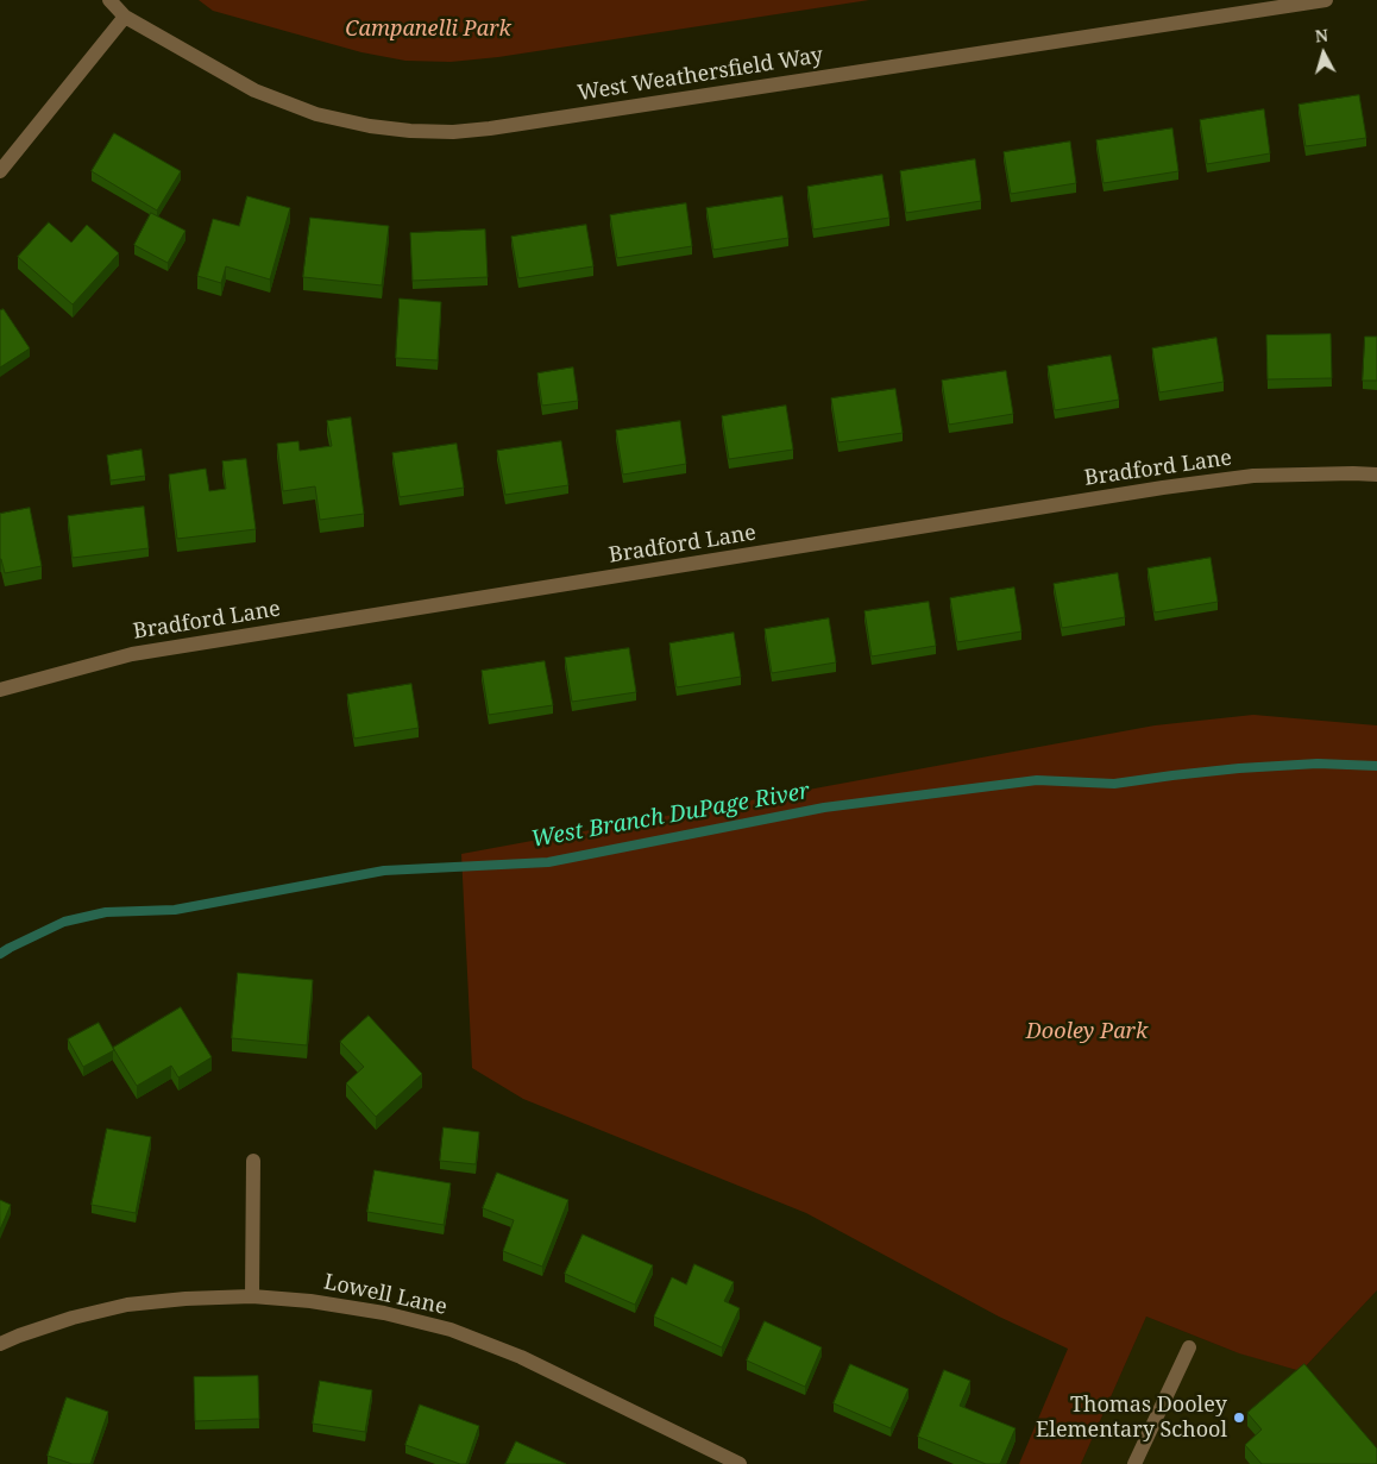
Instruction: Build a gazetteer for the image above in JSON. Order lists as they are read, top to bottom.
{
  "streets": {
    "street": ["West Weathersfield Way", "Bradford Lane", "Lowell Lane"]
  },
  "water": ["West Branch DuPage River"],
  "parks": ["Campanelli Park", "Dooley Park"],
  "places": ["Thomas Dooley Elementary School"],
  "north": "top"
}
